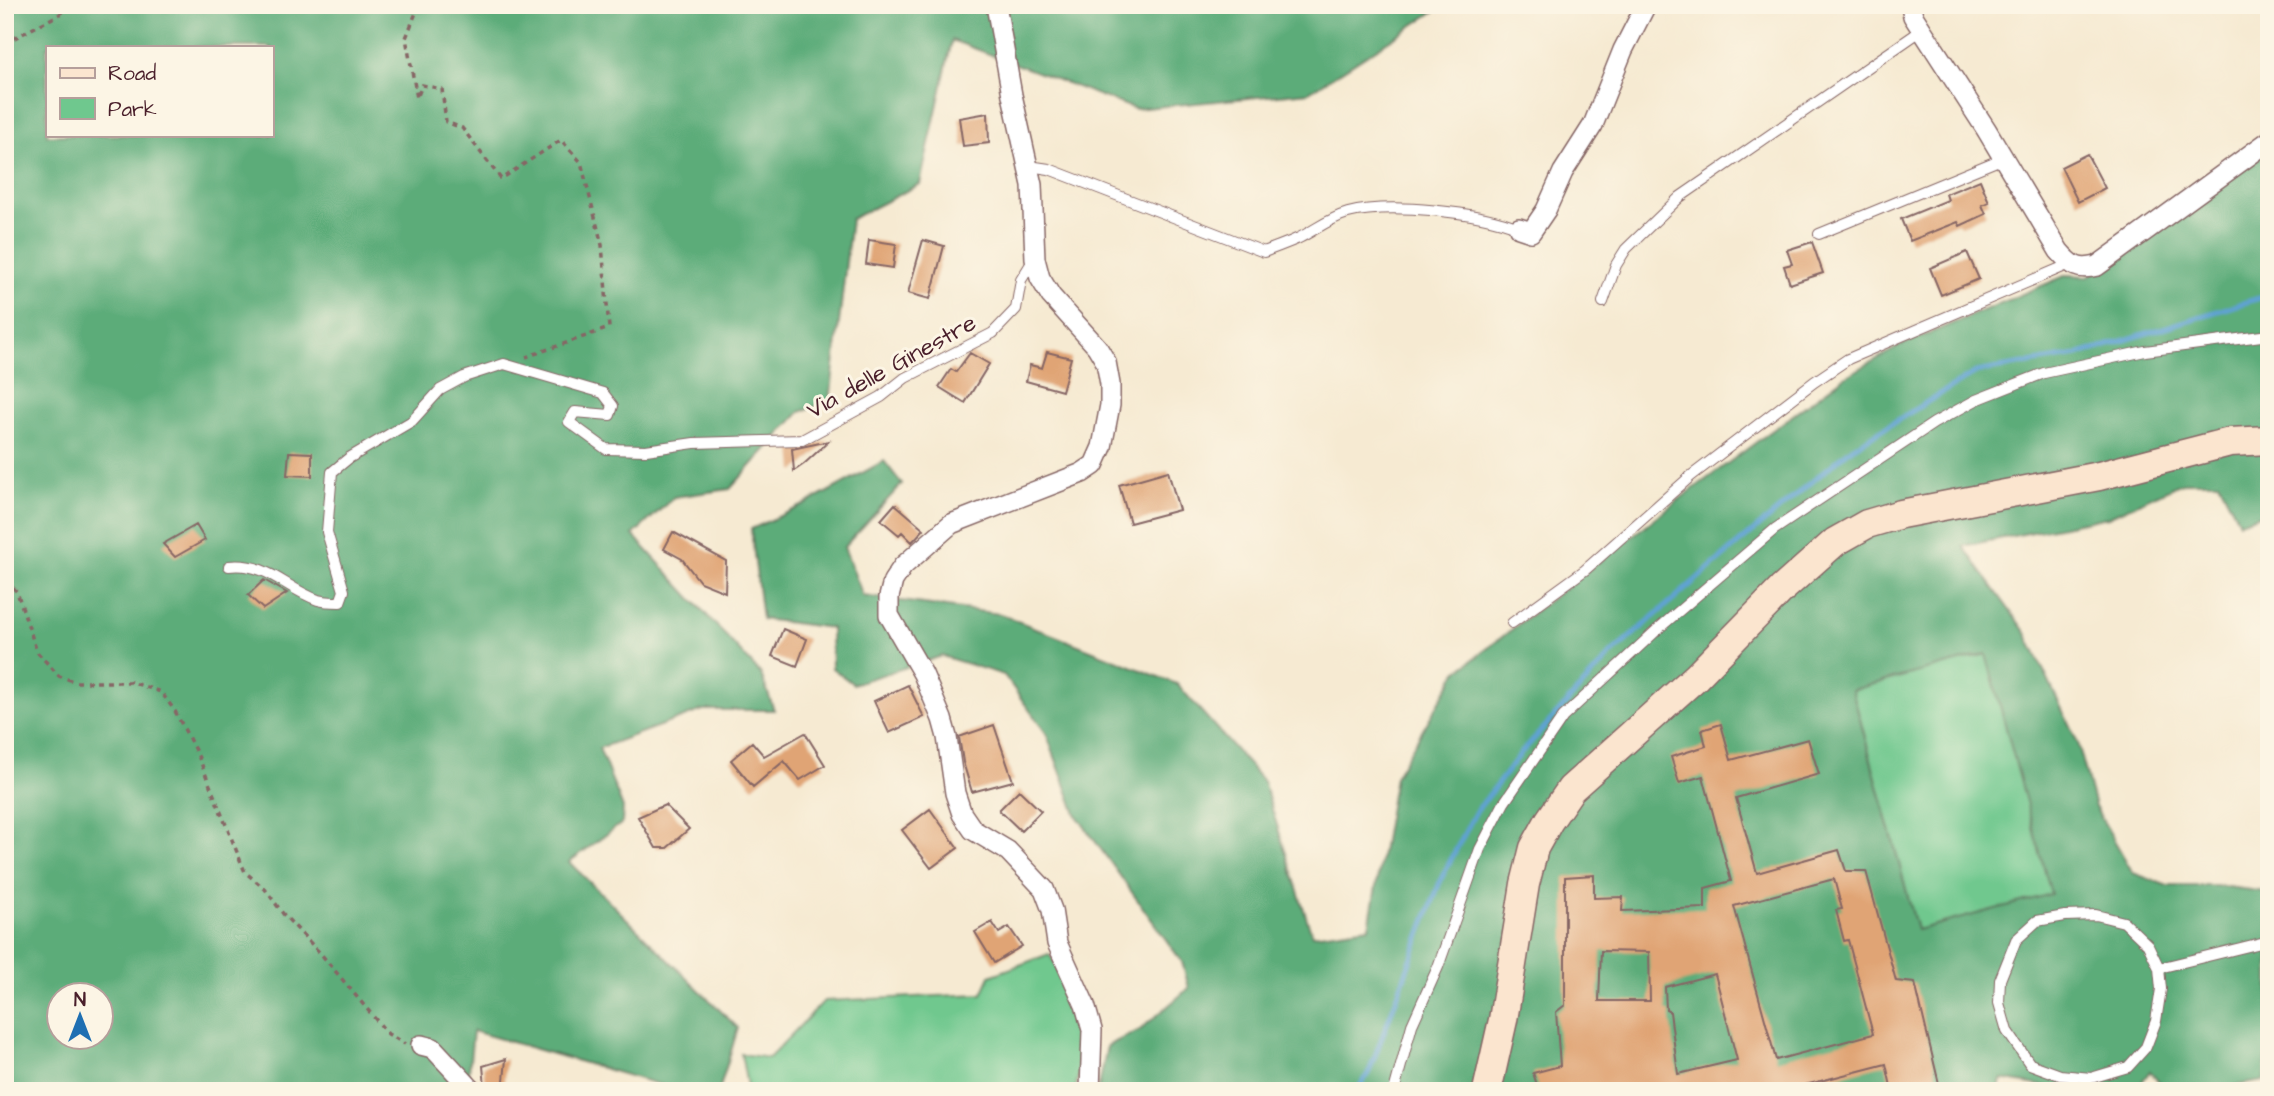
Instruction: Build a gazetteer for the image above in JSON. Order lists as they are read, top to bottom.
{
  "streets": {
    "lane": ["Via delle Ginestre"]
  },
  "legend": ["Road", "Park"],
  "north": "top"
}
